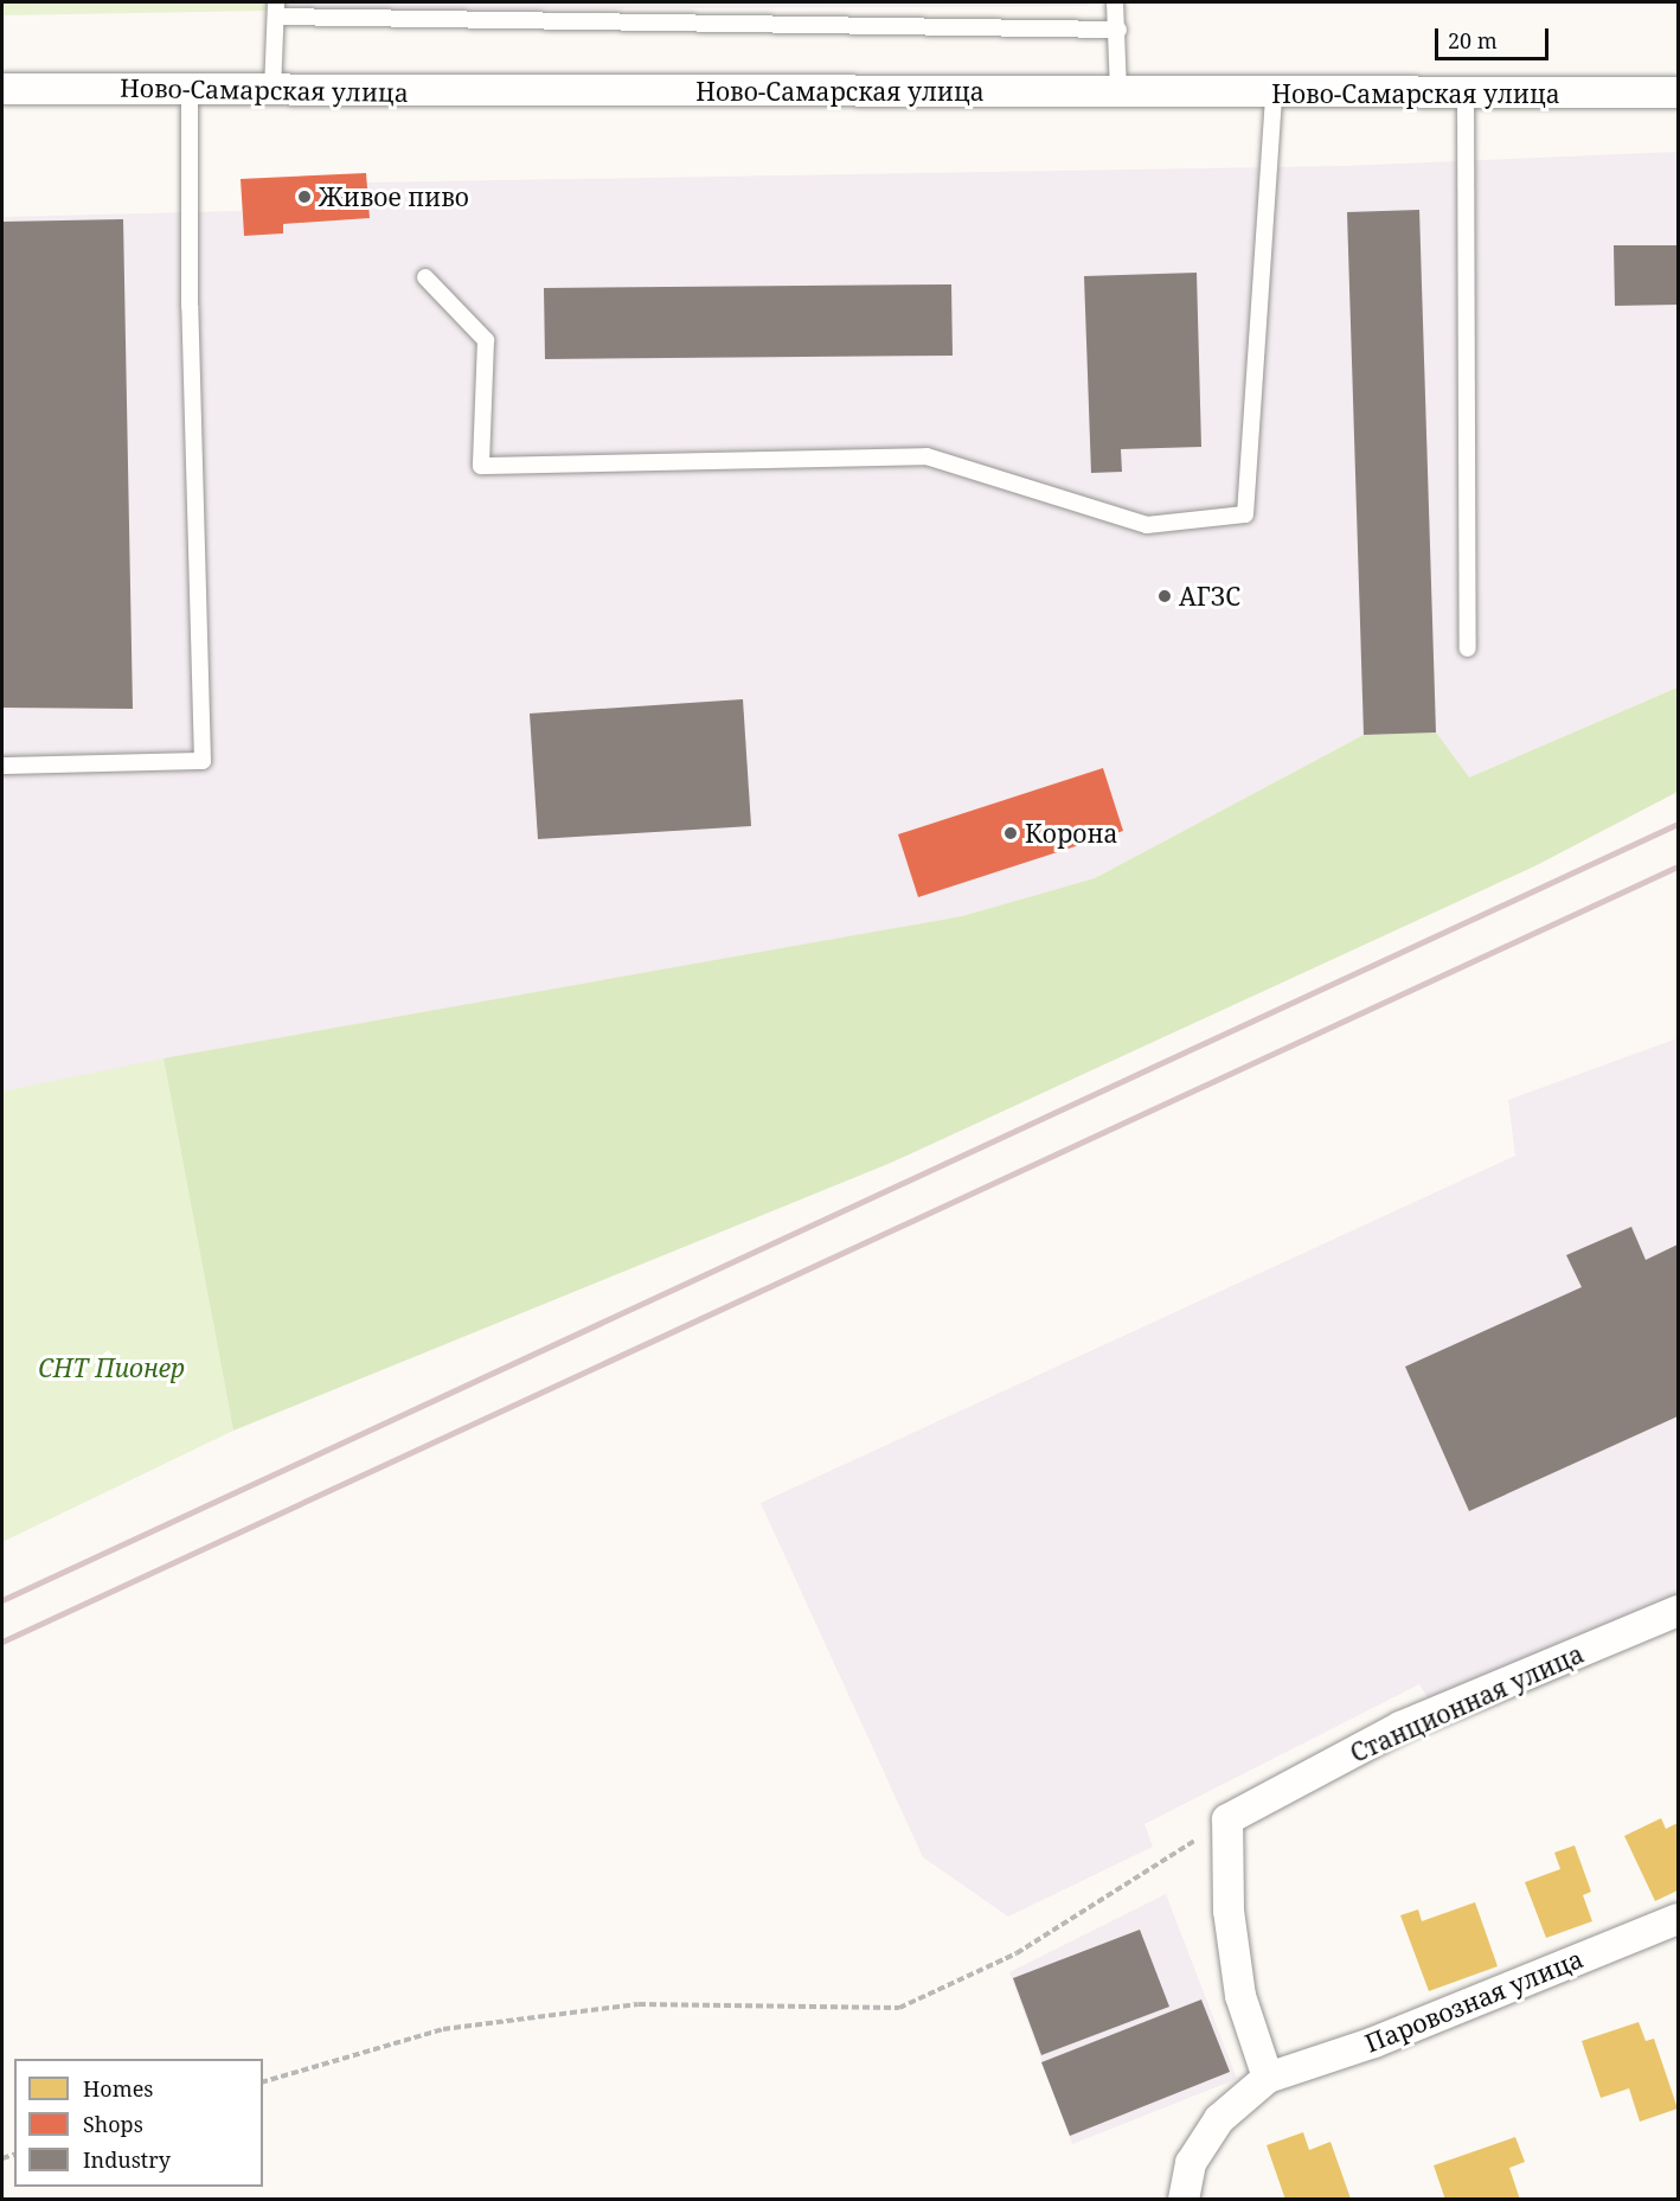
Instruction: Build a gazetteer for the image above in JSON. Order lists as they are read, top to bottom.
{
  "streets": {
    "street": ["Ново-Самарская улица", "Станционная улица", "Паровозная улица"]
  },
  "parks": ["СНТ Пионер"],
  "places": ["Живое пиво", "АГЗС", "Корона"],
  "legend": ["Homes", "Shops", "Industry"],
  "scale_bar": "20 m"
}
